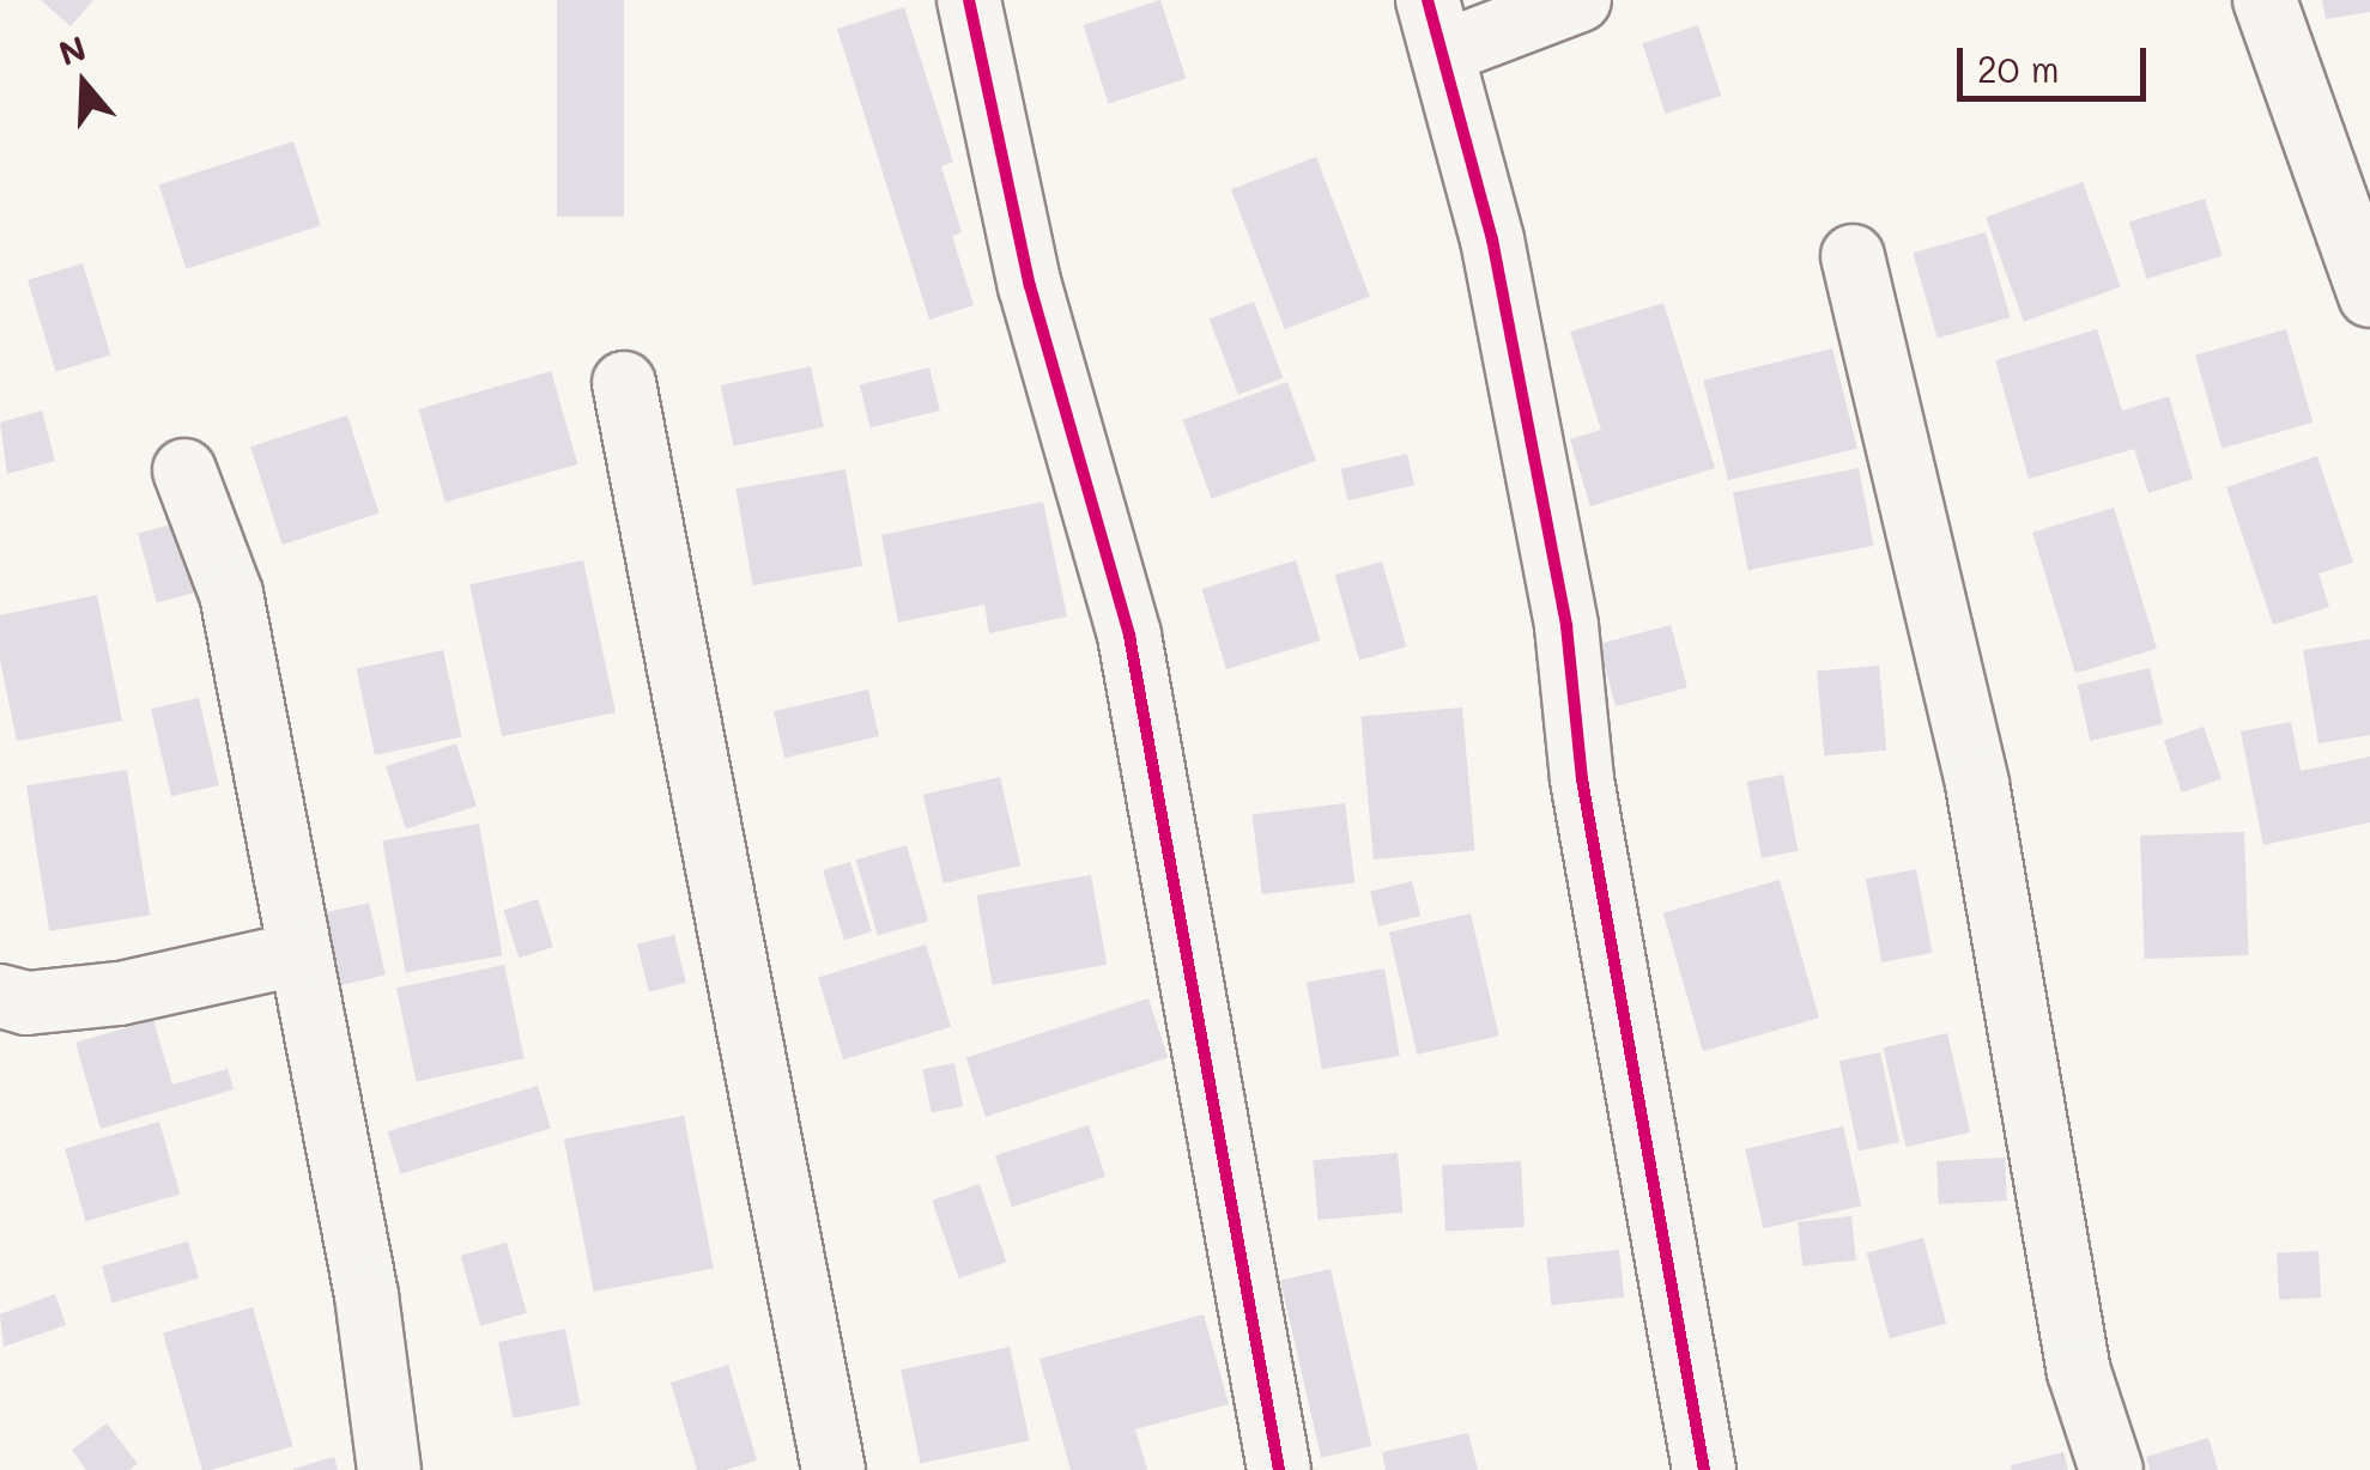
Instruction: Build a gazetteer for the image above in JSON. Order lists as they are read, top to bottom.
{
  "scale_bar": "20 m",
  "north": "top"
}
